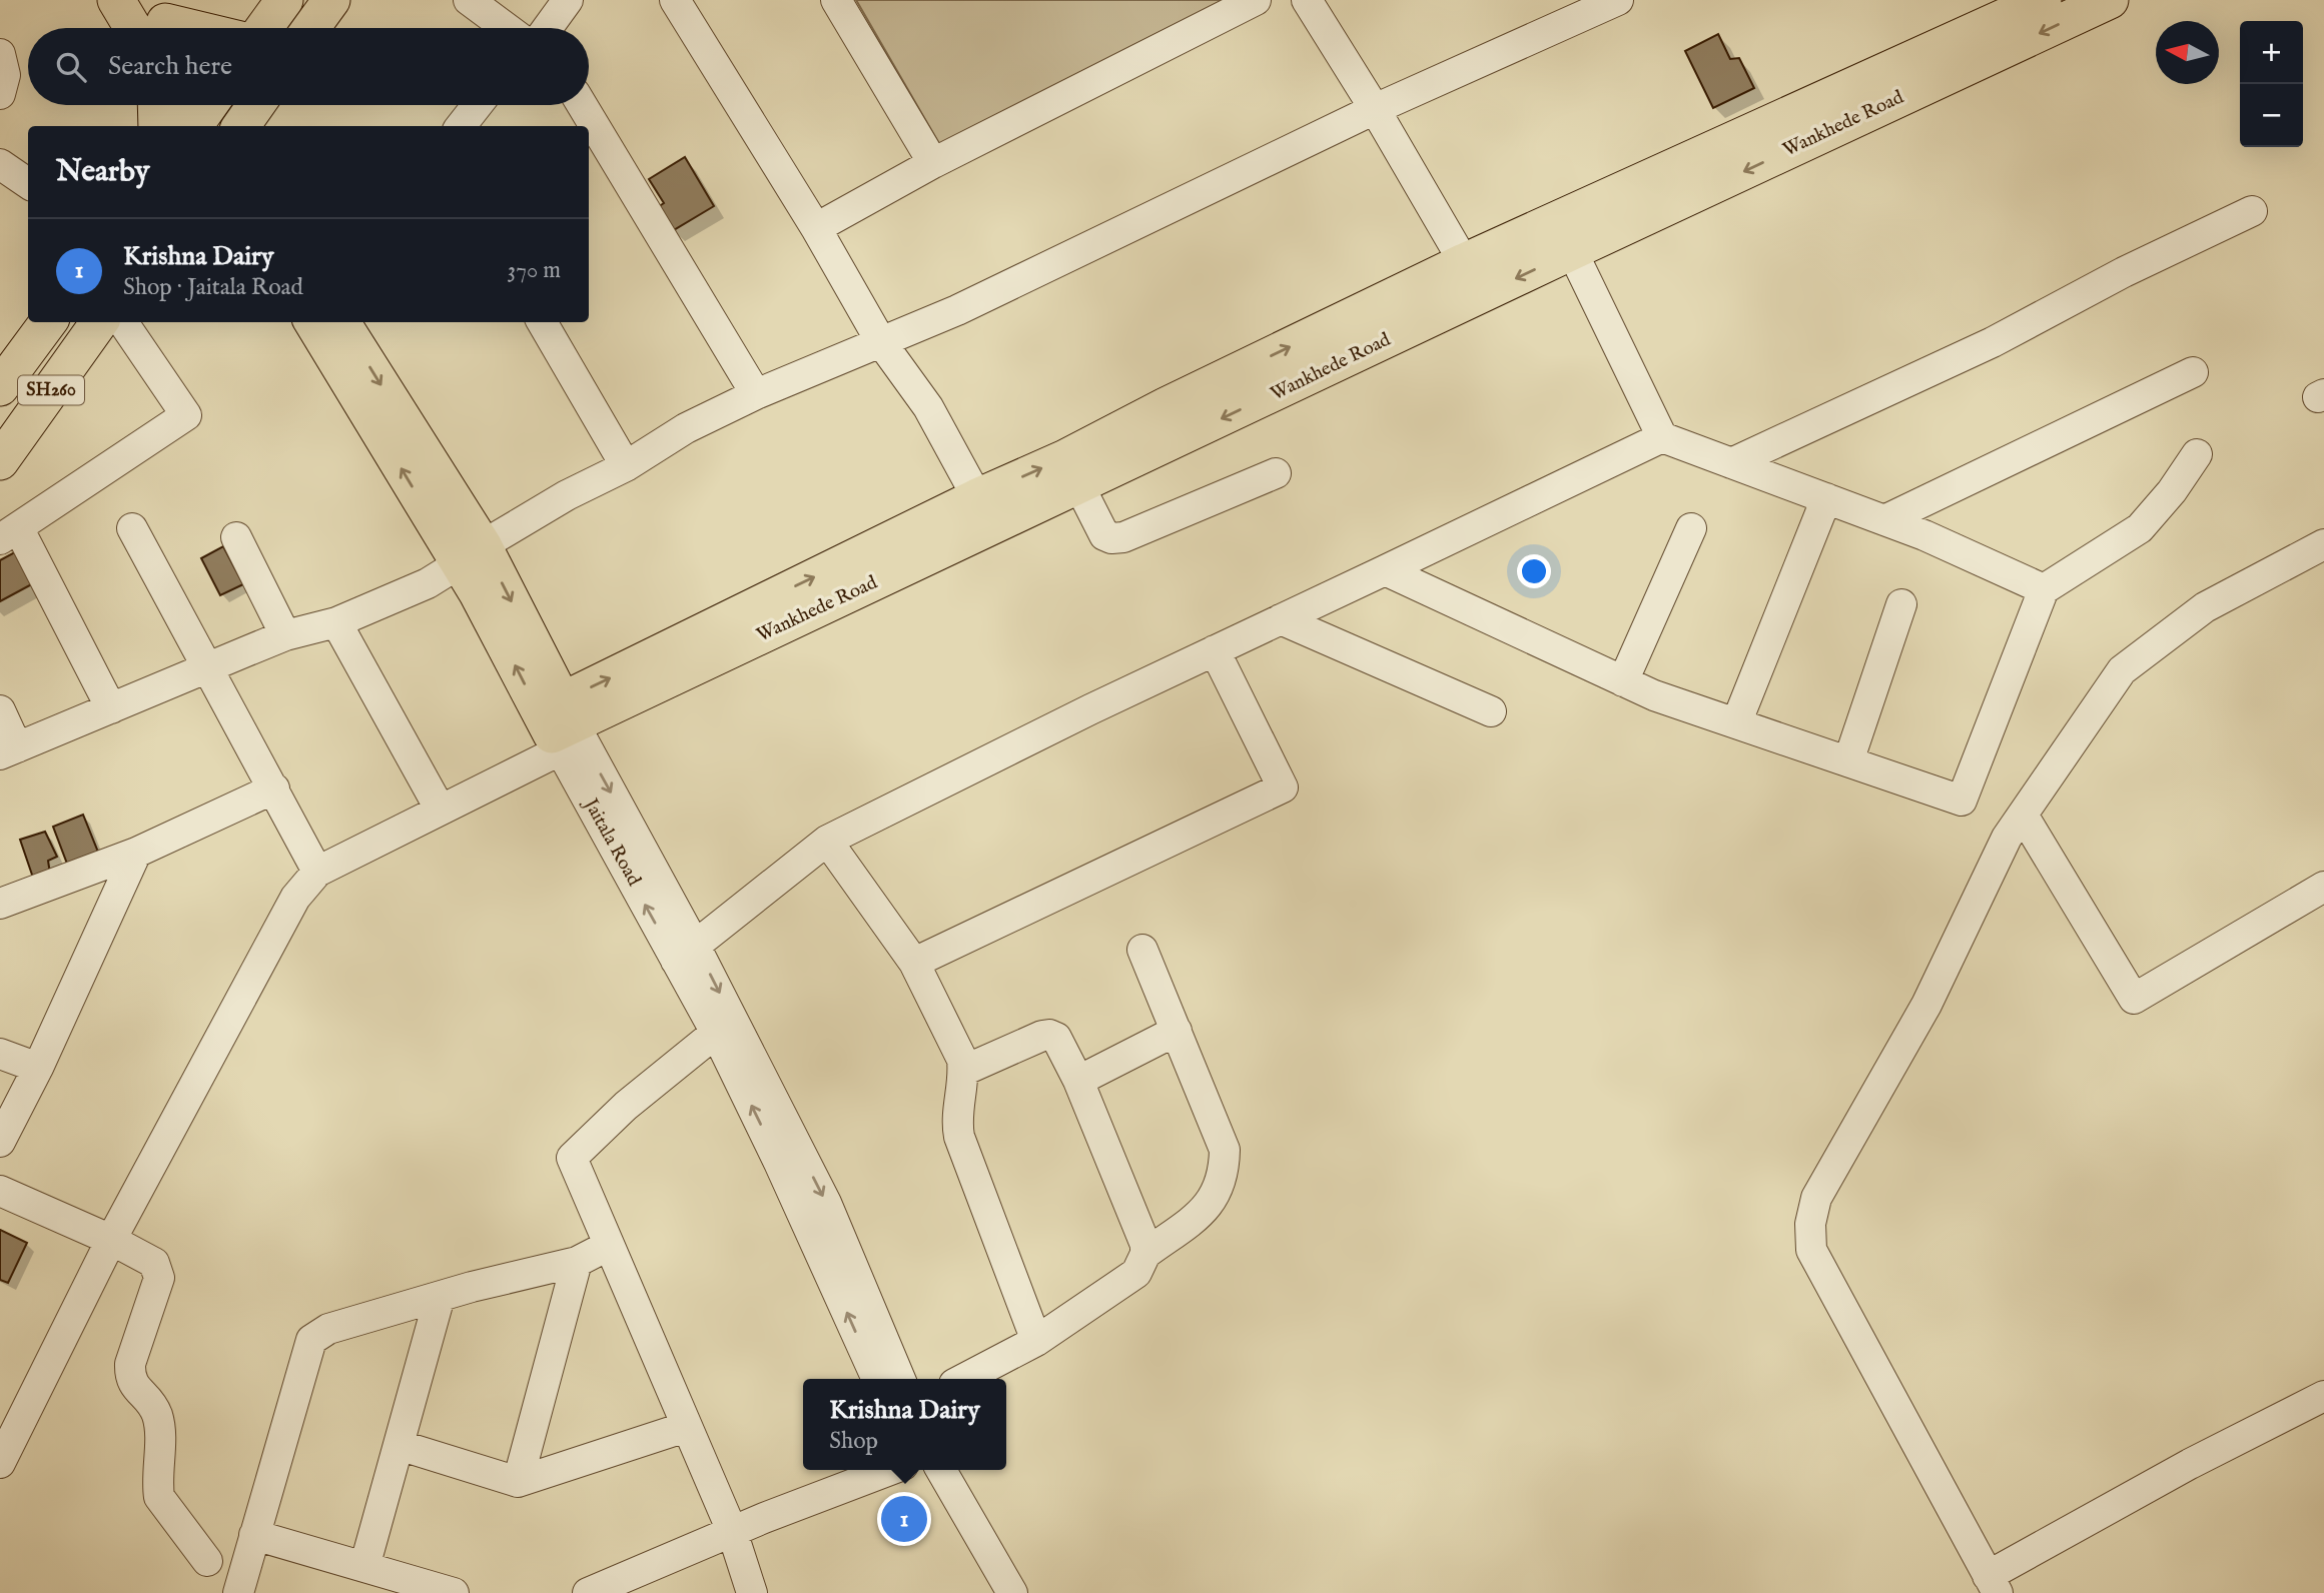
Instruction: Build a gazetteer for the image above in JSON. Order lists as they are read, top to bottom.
{
  "streets": {
    "main road": ["Wankhede Road", "SH260", "Jaitala Road"]
  },
  "crossings": [
    ["Wankhede Road", "Jaitala Road"]
  ],
  "north": "left",
  "page": {
    "map_buttons": ["+", "−"],
    "search": "Search here",
    "heading": "Nearby",
    "list": [
      {
        "mark": "1",
        "name": "Krishna Dairy",
        "note": "Shop · Jaitala Road",
        "value": "370 m"
      }
    ],
    "popup": ["Krishna Dairy", "Shop"],
    "pins": "1"
  }
}
